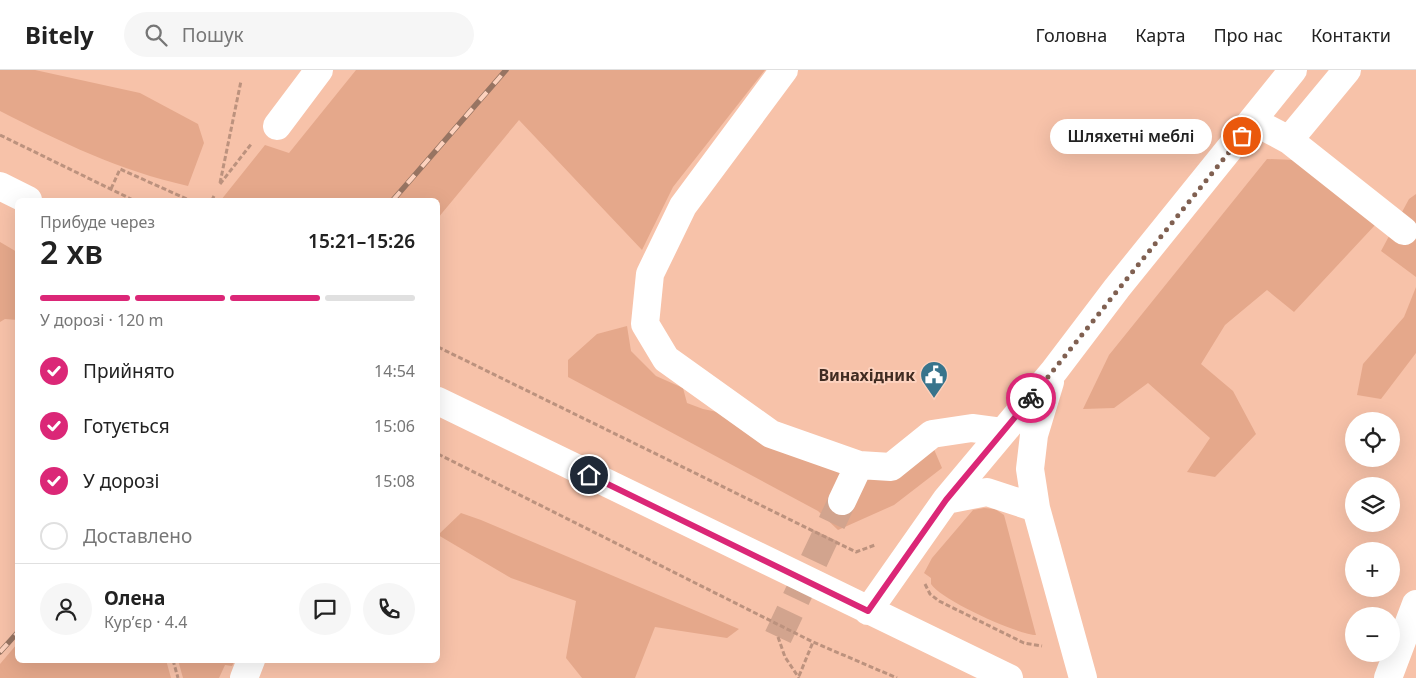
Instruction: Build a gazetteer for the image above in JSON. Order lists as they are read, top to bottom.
{
  "places": {
    "other": ["Шляхетні меблі"],
    "public building": ["Винахідник"]
  },
  "page": {
    "header": "Bitely",
    "search": "Пошук",
    "nav": [
      "Головна",
      "Карта",
      "Про нас",
      "Контакти"
    ],
    "bubble": "Шляхетні меблі",
    "heading": ["2 хв", "Прибуде через", "15:21–15:26"],
    "panel": ["Олена", "Кур’єр · 4.4"],
    "bar": "У дорозі · 120 m",
    "list": [
      ["Прийнято", "14:54"],
      ["Готується", "15:06"],
      ["У дорозі", "15:08"],
      "Доставлено"
    ],
    "map_buttons": ["+", "−"]
  }
}
